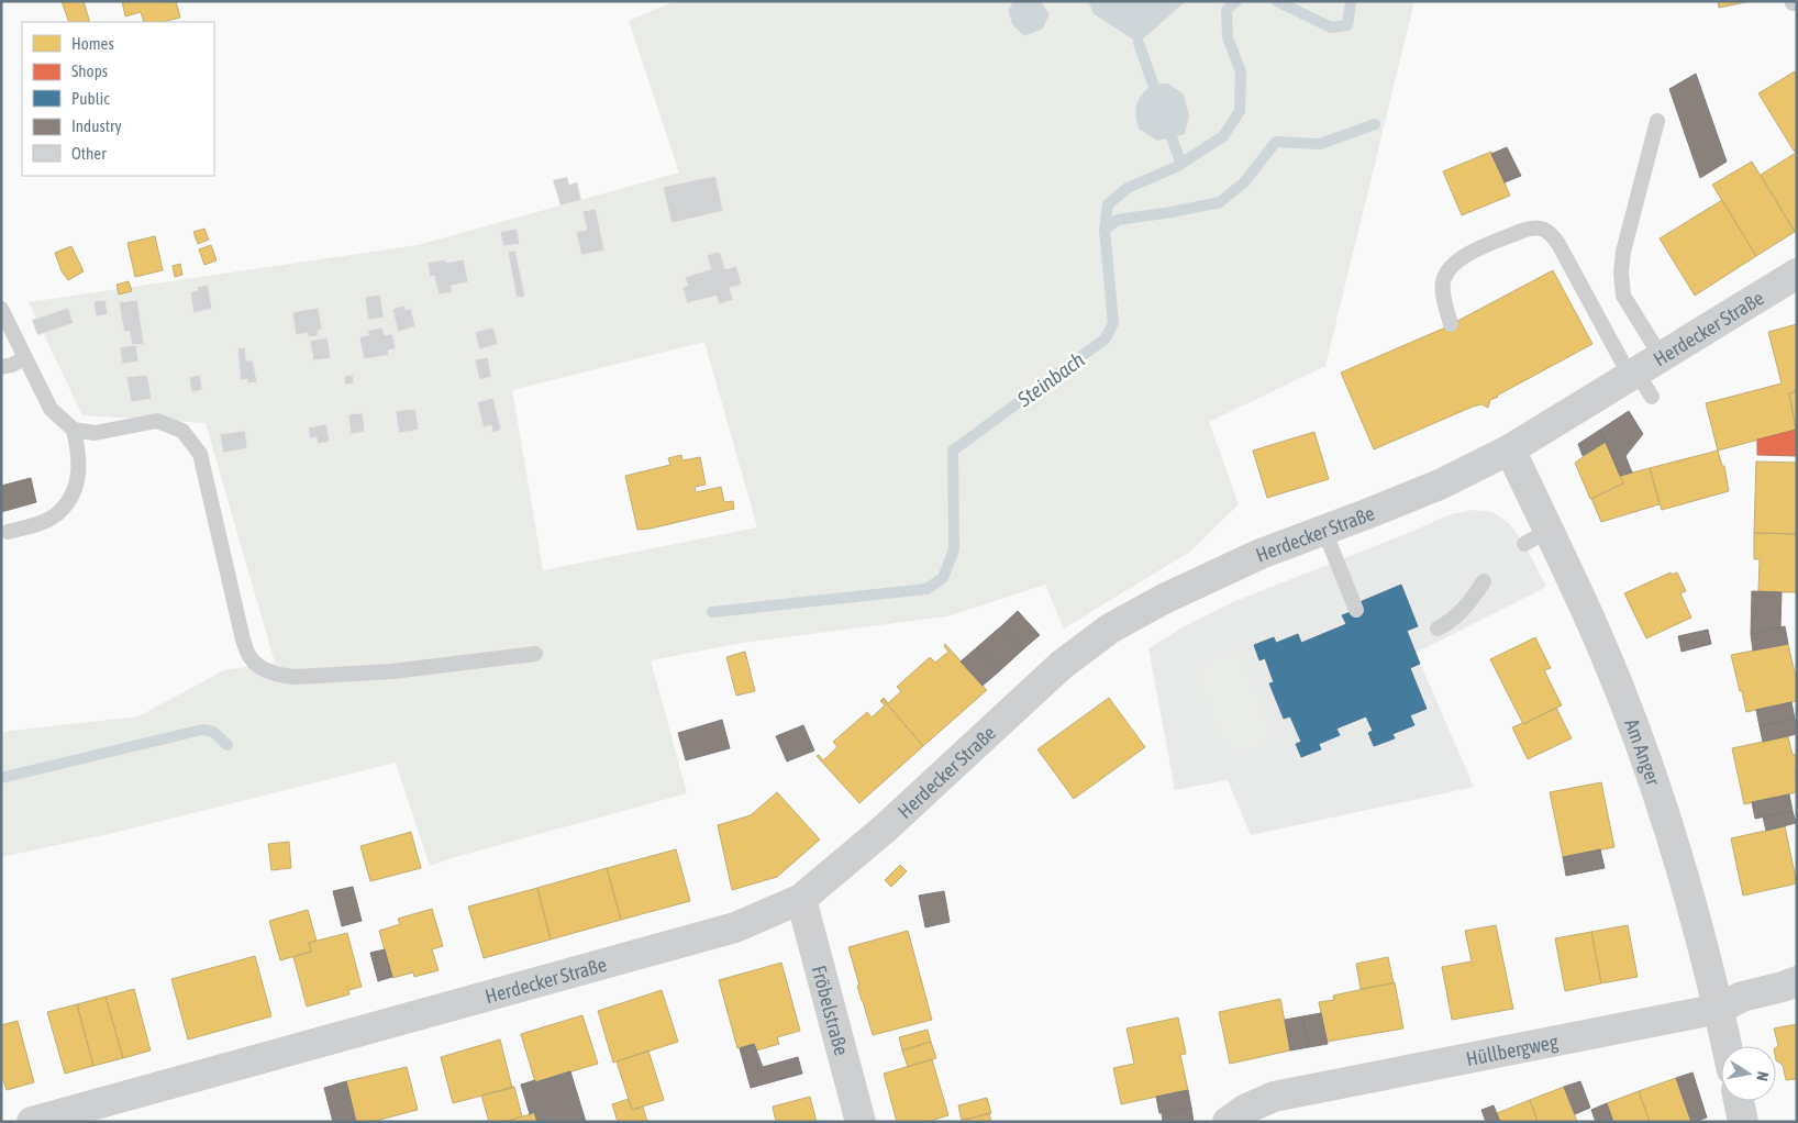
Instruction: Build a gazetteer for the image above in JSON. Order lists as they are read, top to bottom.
{
  "streets": {
    "street": [
      "Herdecker Straße",
      "Am Anger",
      "Fröbelstraße",
      "Hüllbergweg"
    ]
  },
  "crossings": [
    ["Herdecker Straße", "Am Anger"],
    ["Herdecker Straße", "Fröbelstraße"],
    ["Am Anger", "Hüllbergweg"]
  ],
  "water": ["Steinbach"],
  "legend": [
    "Homes",
    "Shops",
    "Public",
    "Industry",
    "Other"
  ],
  "north": "right"
}
